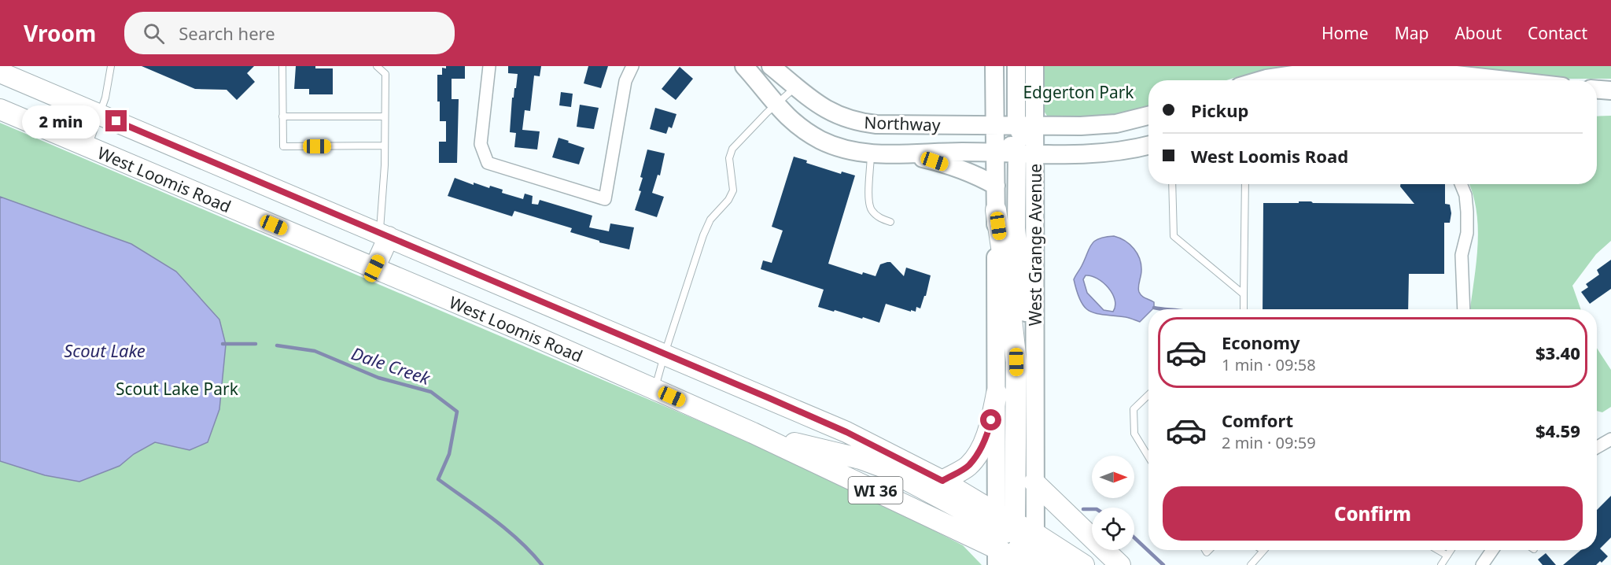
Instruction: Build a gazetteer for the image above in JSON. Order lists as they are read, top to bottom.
{
  "streets": {
    "main road": ["West Loomis Road", "WI 36"],
    "street": ["Northway", "West Grange Avenue"]
  },
  "crossings": [
    ["Northway", "West Grange Avenue"],
    ["West Loomis Road", "West Grange Avenue"]
  ],
  "water": ["Scout Lake", "Dale Creek"],
  "parks": ["Edgerton Park", "Scout Lake Park"],
  "north": "right",
  "page": {
    "header": "Vroom",
    "search": "Search here",
    "nav": [
      "Home",
      "Map",
      "About",
      "Contact"
    ],
    "banner": ["Pickup", "West Loomis Road"],
    "bubble": "2 min",
    "list": [
      {
        "name": "Economy",
        "note": "1 min · 09:58",
        "value": "$3.40"
      },
      {
        "name": "Comfort",
        "note": "2 min · 09:59",
        "value": "$4.59"
      }
    ],
    "buttons": "Confirm"
  }
}
